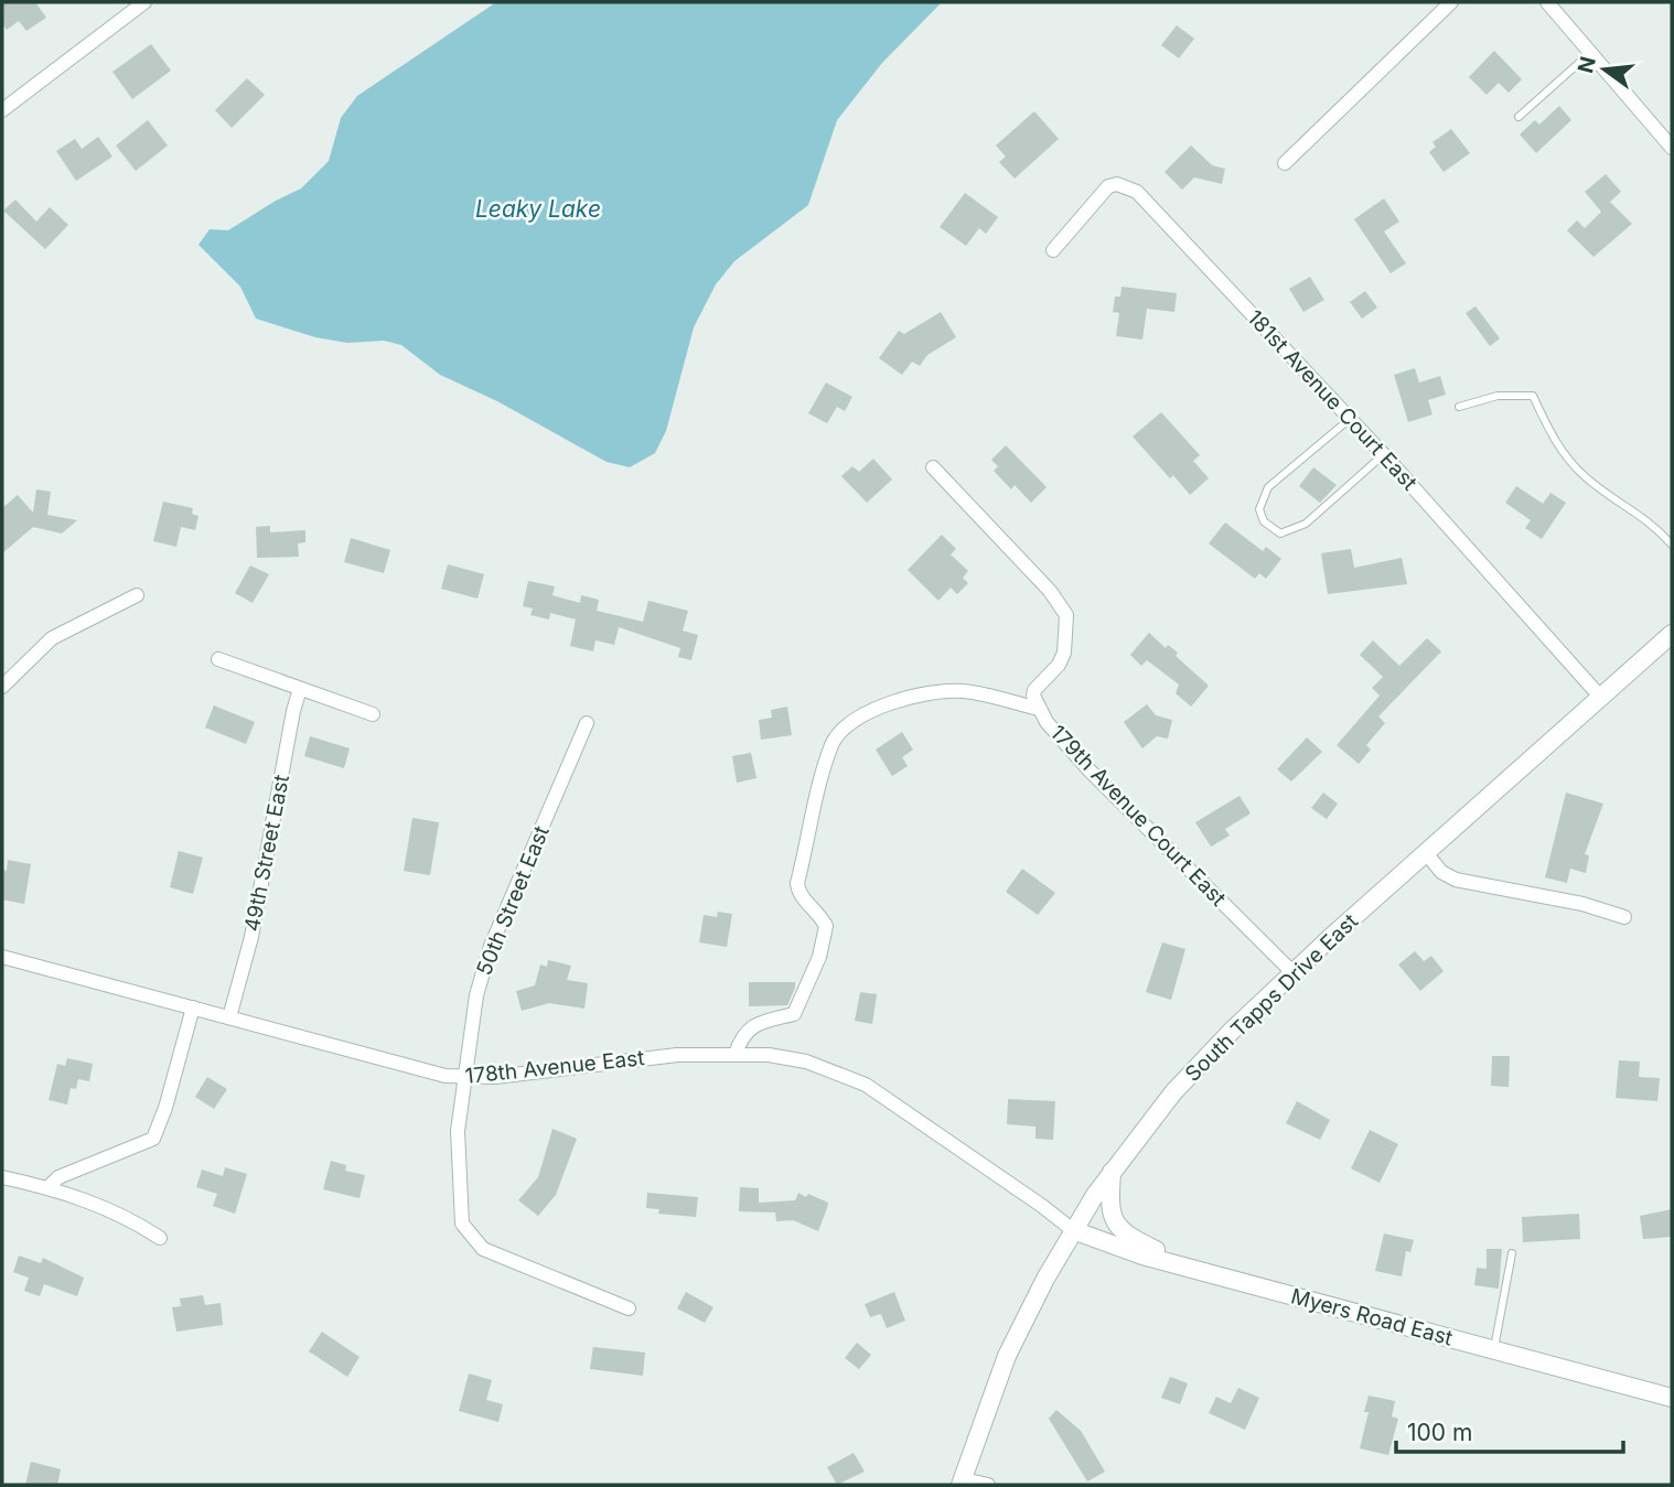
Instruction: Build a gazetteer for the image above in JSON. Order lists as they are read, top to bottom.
{
  "streets": {
    "street": [
      "181st Avenue Court East",
      "179th Avenue Court East",
      "49th Street East",
      "50th Street East",
      "South Tapps Drive East",
      "178th Avenue East",
      "Myers Road East"
    ]
  },
  "crossings": [
    ["181st Avenue Court East", "South Tapps Drive East"],
    ["179th Avenue Court East", "South Tapps Drive East"],
    ["49th Street East", "178th Avenue East"],
    ["50th Street East", "178th Avenue East"],
    ["South Tapps Drive East", "178th Avenue East"],
    ["South Tapps Drive East", "Myers Road East"],
    ["178th Avenue East", "Myers Road East"]
  ],
  "water": ["Leaky Lake"],
  "scale_bar": "100 m",
  "north": "left"
}
